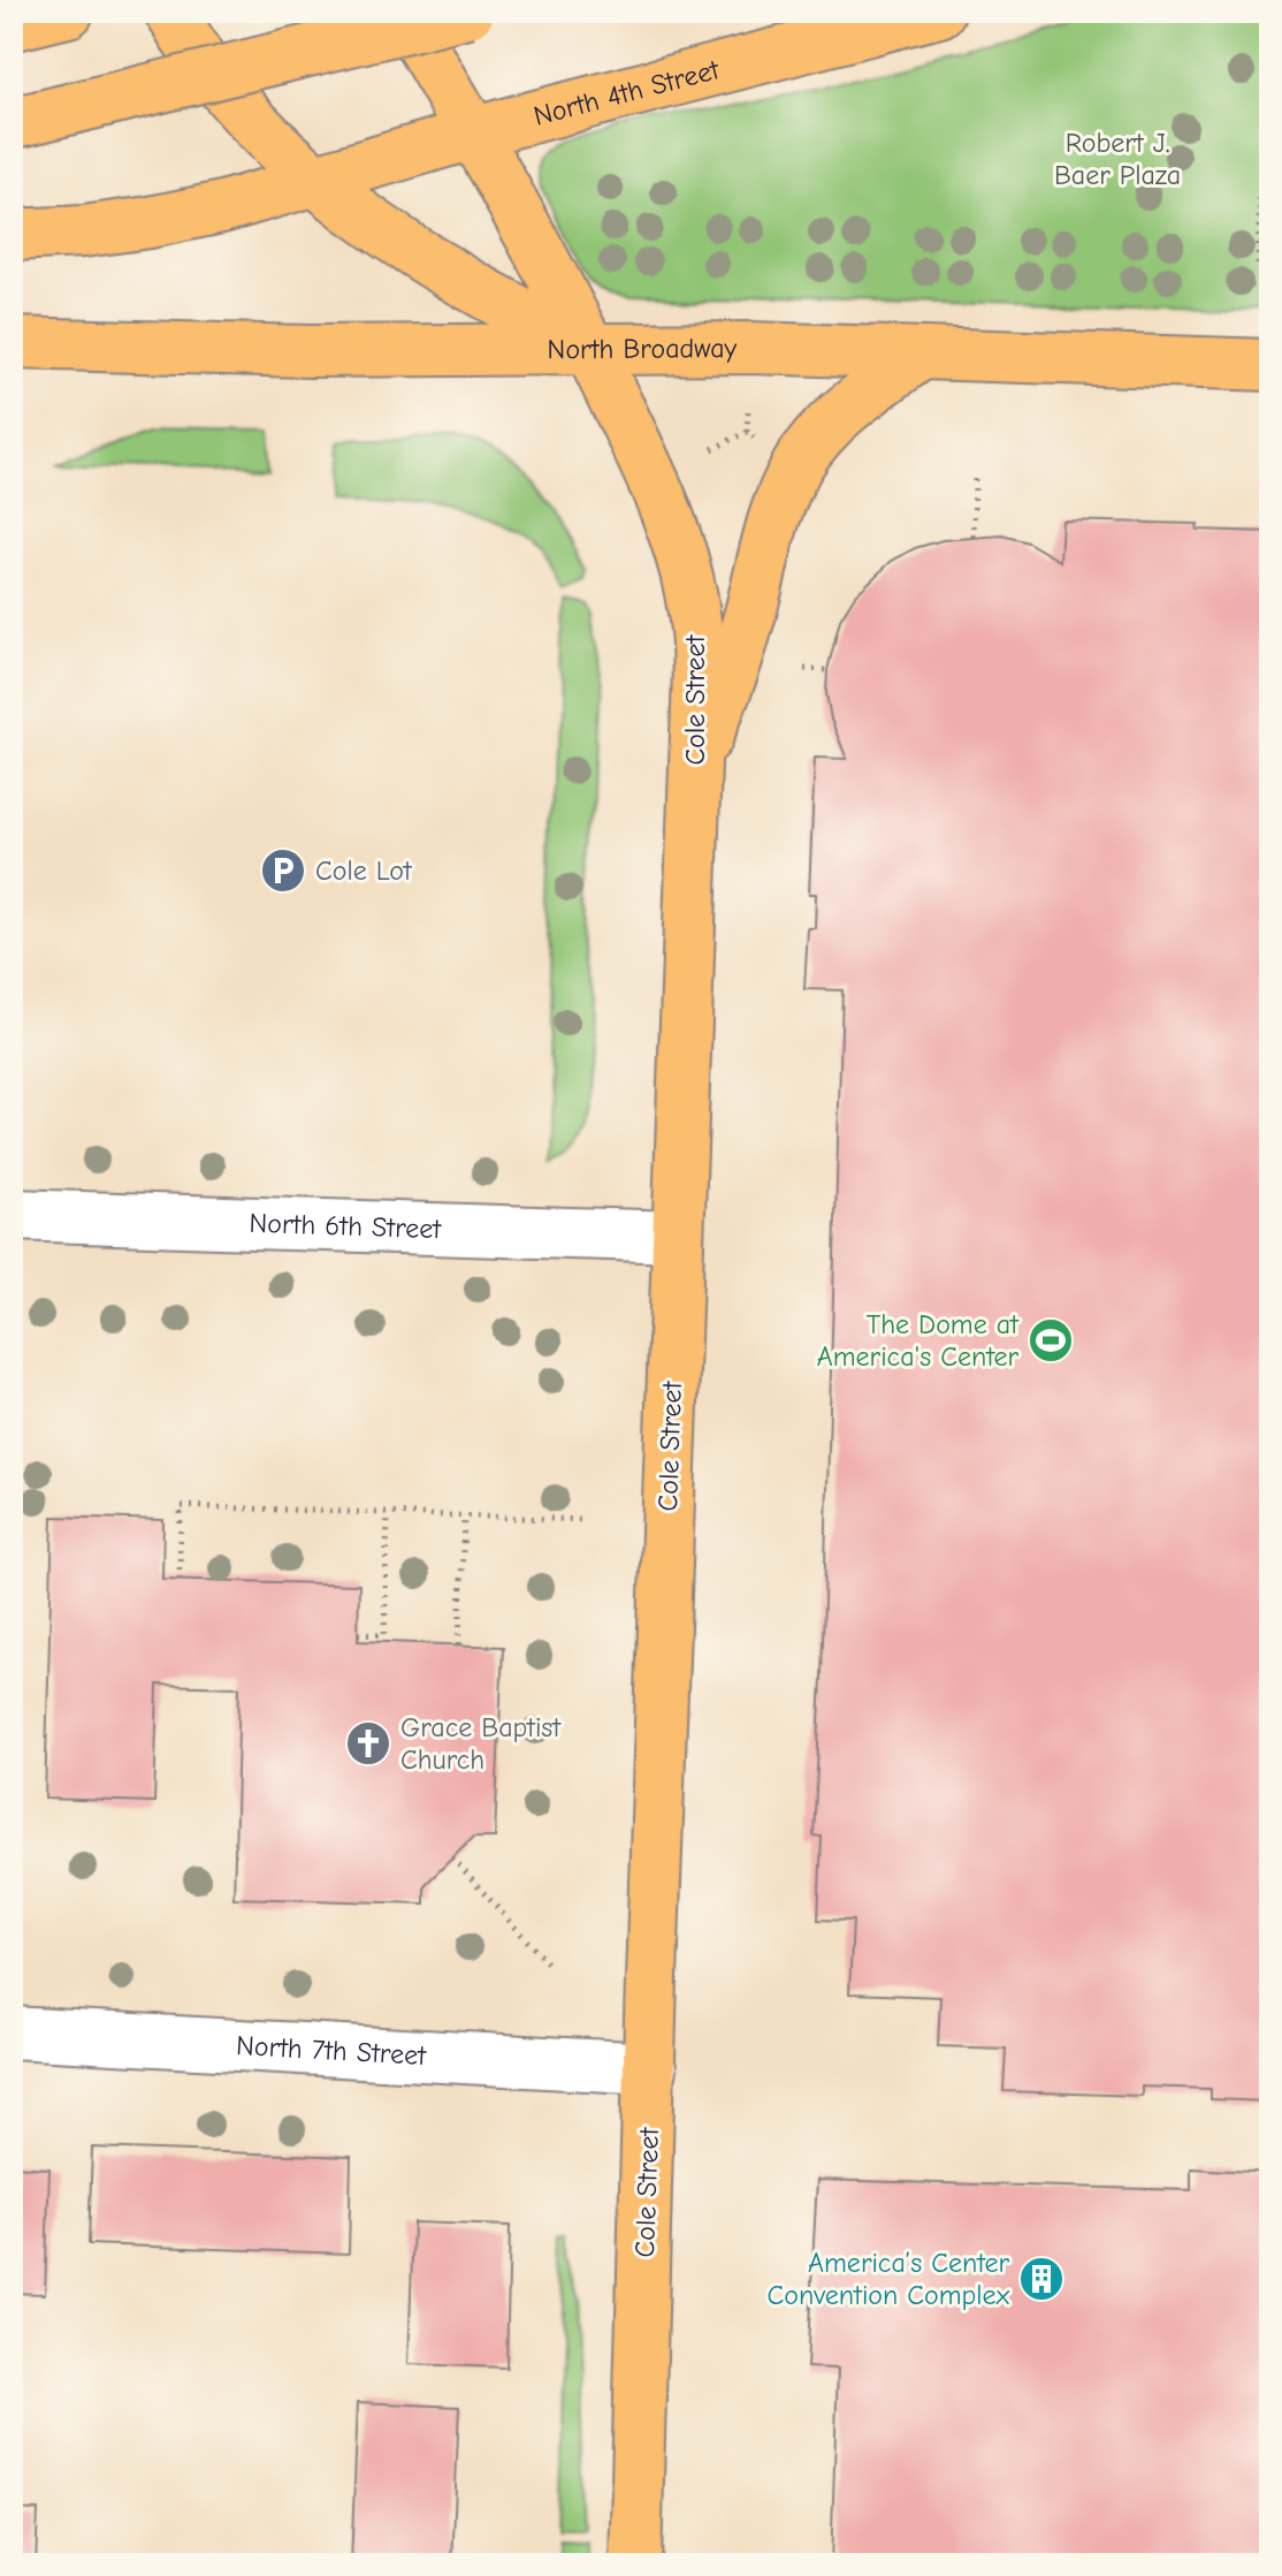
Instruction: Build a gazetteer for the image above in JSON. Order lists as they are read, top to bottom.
{
  "streets": {
    "main road": ["North 4th Street", "North Broadway", "Cole Street"],
    "street": ["North 6th Street", "North 7th Street"]
  },
  "crossings": [
    ["North 4th Street", "Cole Street"],
    ["North Broadway", "Cole Street"],
    ["Cole Street", "North 6th Street"],
    ["Cole Street", "North 7th Street"]
  ],
  "parks": ["Robert J. Baer Plaza"],
  "places": {
    "parking": ["Cole Lot"],
    "sports": ["The Dome at America's Center"],
    "church": ["Grace Baptist Church"],
    "building": ["America’s Center Convention Complex"]
  }
}
